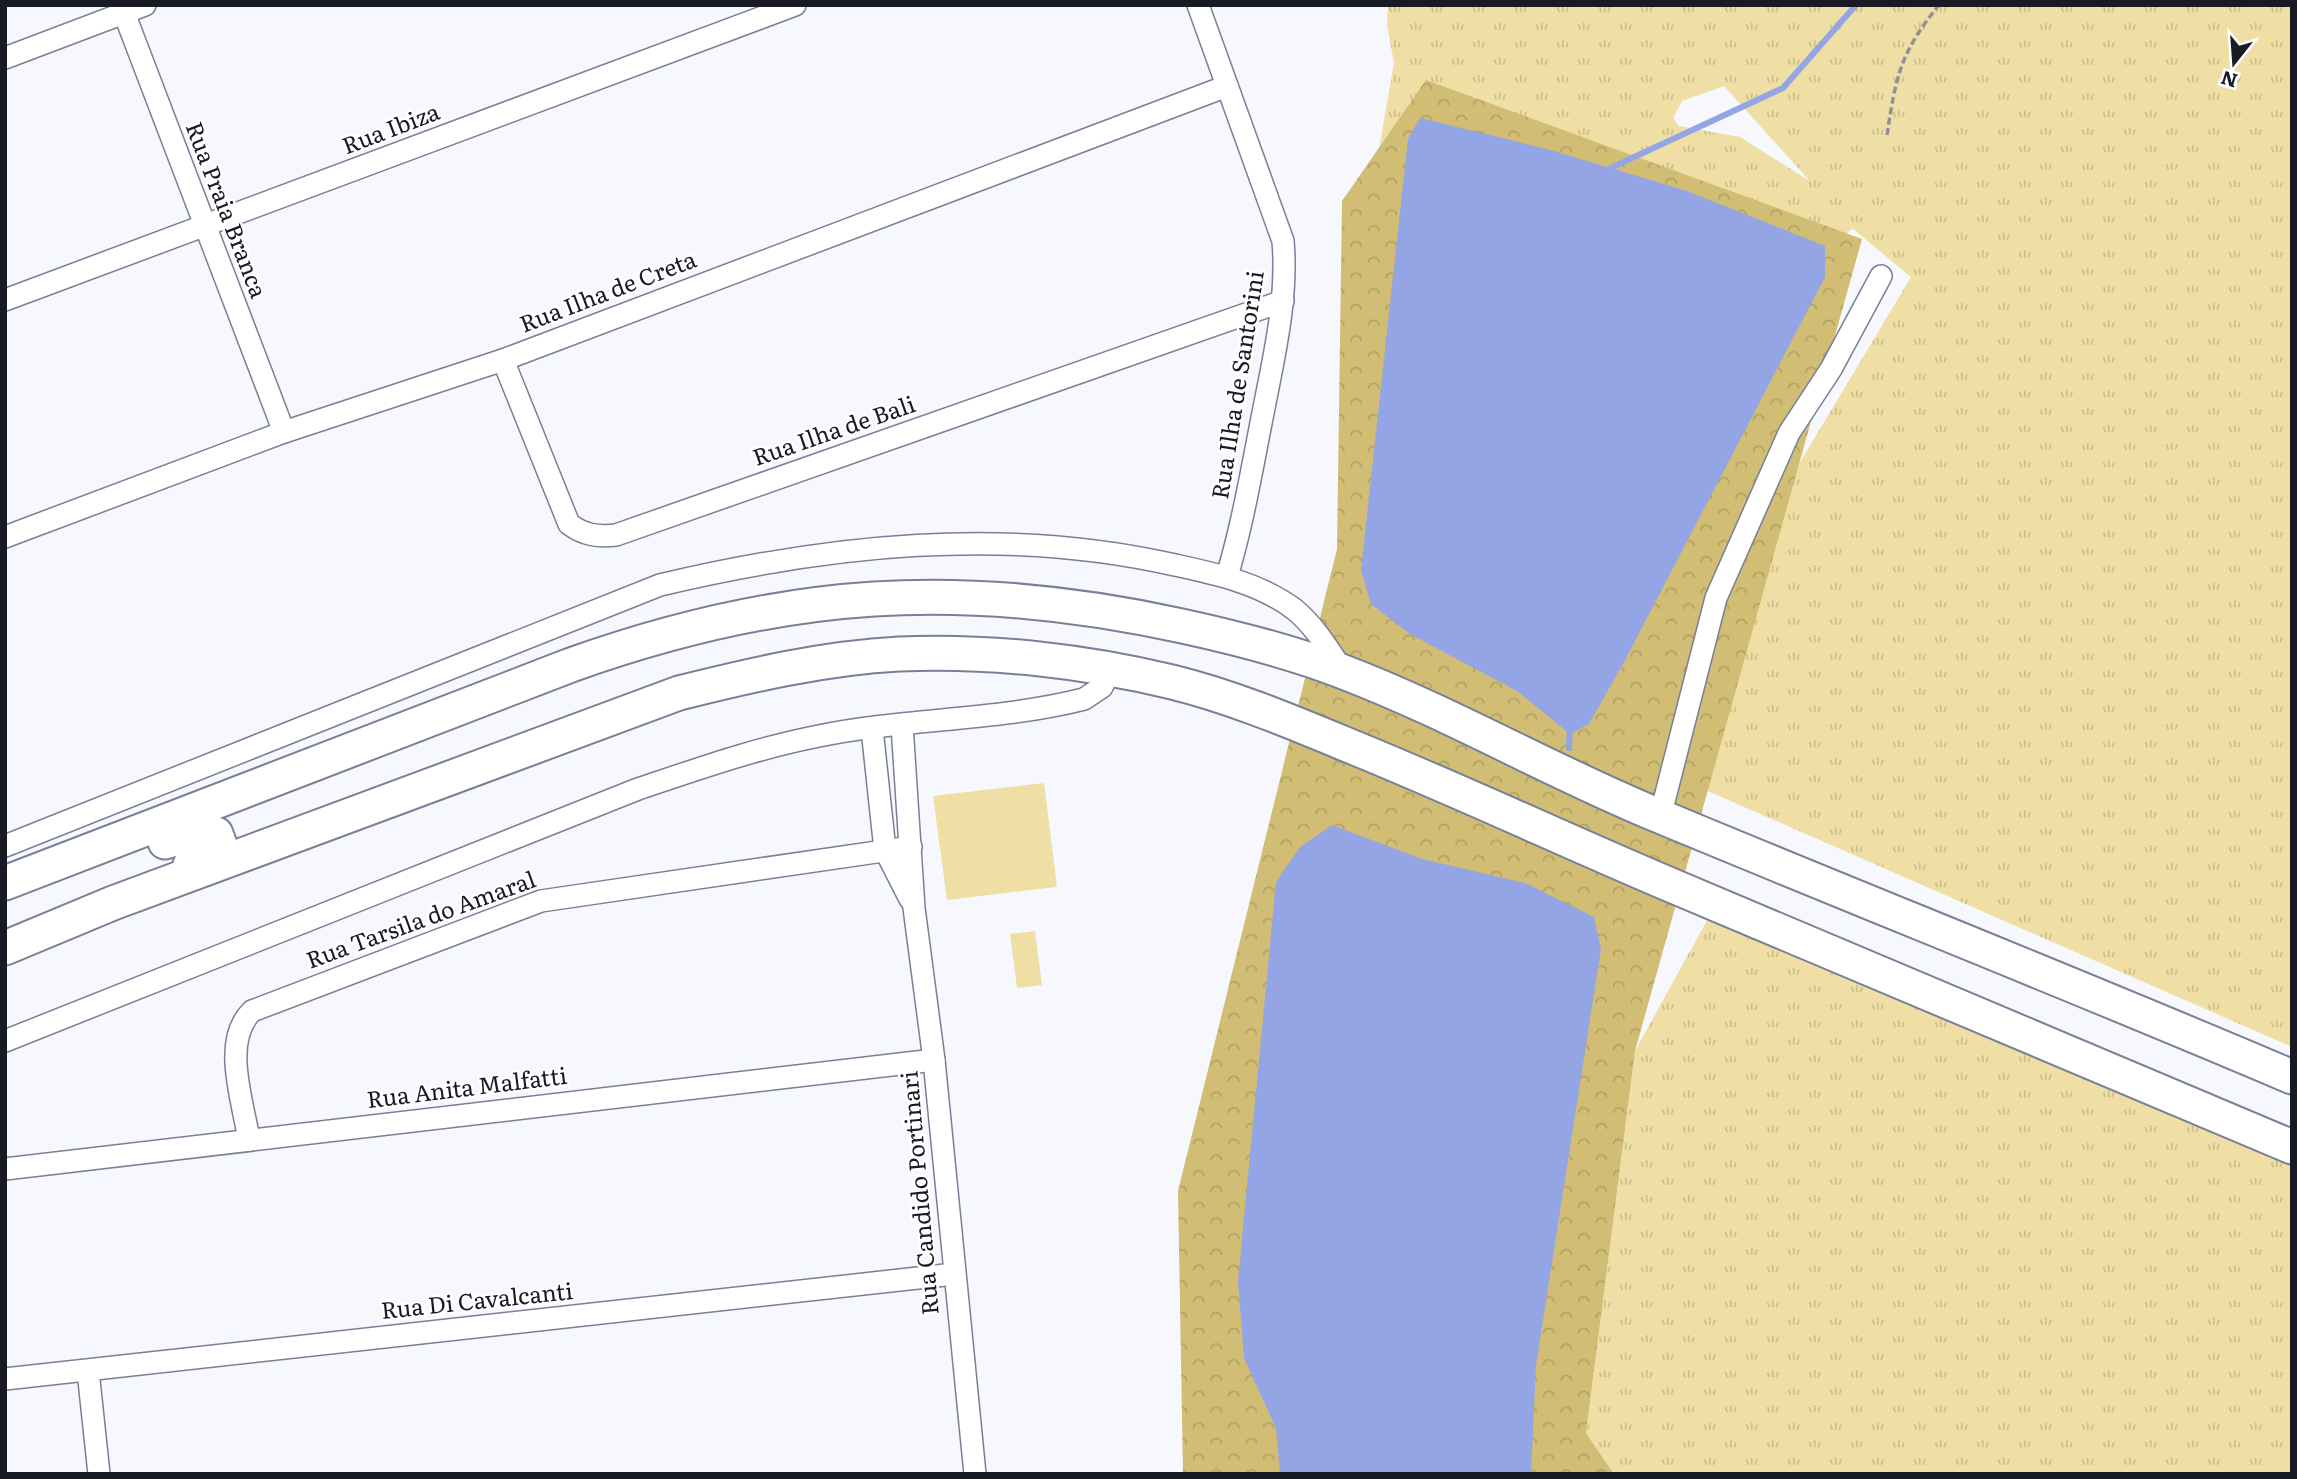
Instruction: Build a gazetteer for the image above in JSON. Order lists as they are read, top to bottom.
{
  "streets": {
    "street": [
      "Rua Ibiza",
      "Rua Praia Branca",
      "Rua Ilha de Creta",
      "Rua Ilha de Santorini",
      "Rua Ilha de Bali",
      "Rua Tarsila do Amaral",
      "Rua Anita Malfatti",
      "Rua Candido Portinari",
      "Rua Di Cavalcanti"
    ]
  },
  "crossings": [
    ["Rua Ibiza", "Rua Praia Branca"],
    ["Rua Praia Branca", "Rua Ilha de Creta"],
    ["Rua Ilha de Creta", "Rua Ilha de Santorini"],
    ["Rua Ilha de Creta", "Rua Ilha de Bali"],
    ["Rua Ilha de Santorini", "Rua Ilha de Bali"],
    ["Rua Tarsila do Amaral", "Rua Anita Malfatti"],
    ["Rua Tarsila do Amaral", "Rua Candido Portinari"],
    ["Rua Anita Malfatti", "Rua Candido Portinari"],
    ["Rua Candido Portinari", "Rua Di Cavalcanti"]
  ],
  "north": "bottom"
}
